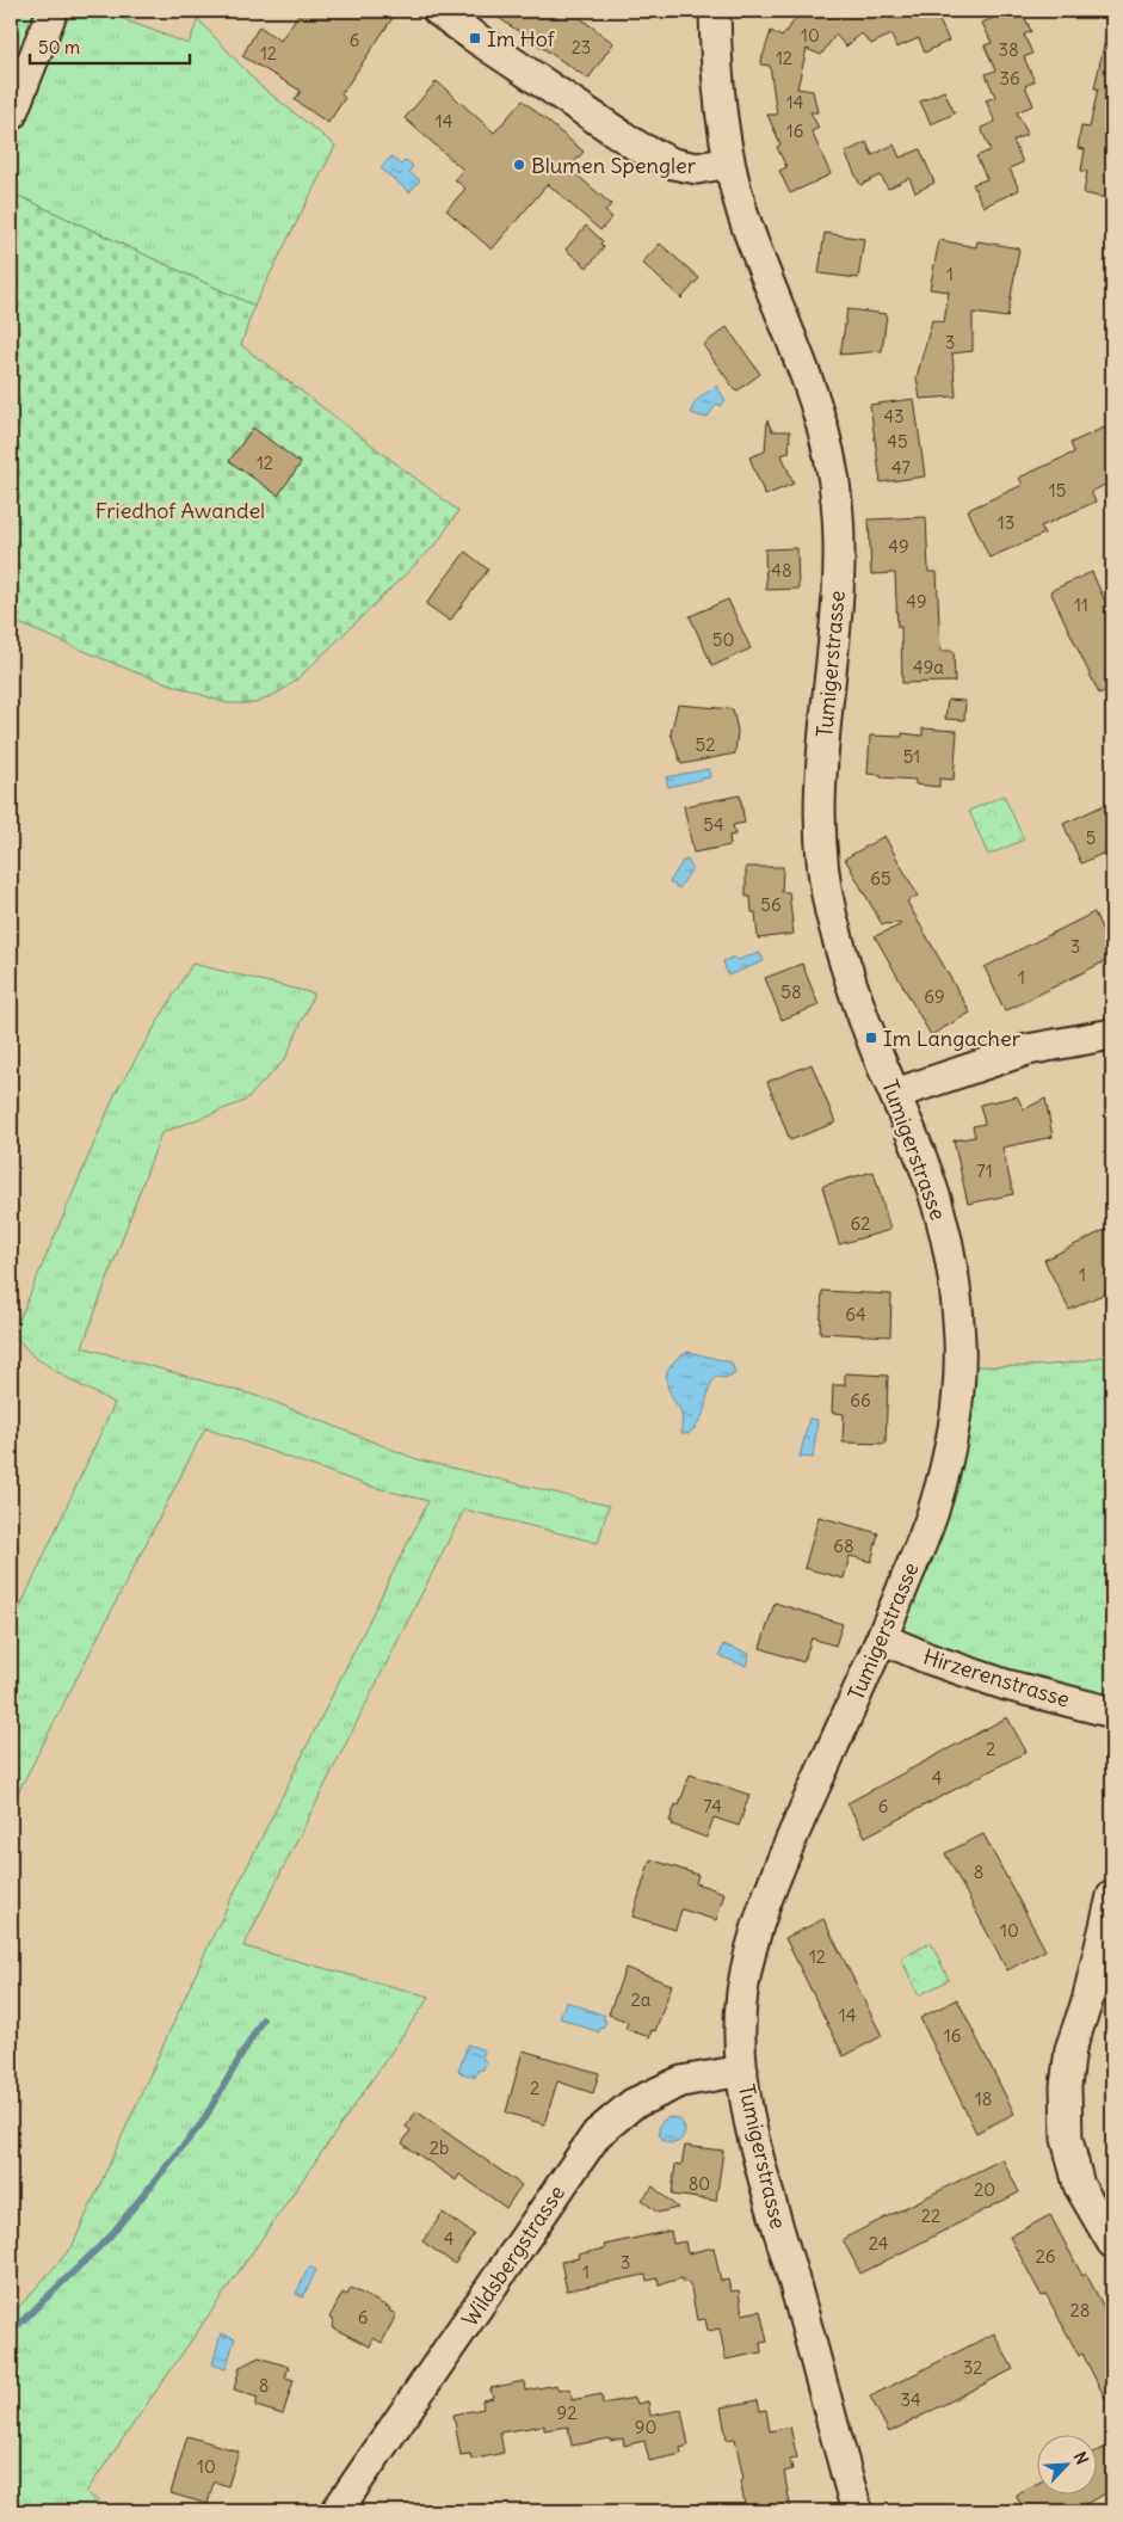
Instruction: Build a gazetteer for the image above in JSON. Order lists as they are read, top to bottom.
{
  "streets": {
    "street": ["Tumigerstrasse", "Hirzerenstrasse", "Wildsbergstrasse"]
  },
  "crossings": [
    ["Tumigerstrasse", "Hirzerenstrasse"],
    ["Tumigerstrasse", "Wildsbergstrasse"]
  ],
  "parks": ["Friedhof Awandel"],
  "places": {
    "transit": ["Im Hof", "Im Langacher"],
    "other": ["Blumen Spengler"]
  },
  "house_numbers": [
    "10",
    "6",
    "23",
    "38",
    "12",
    "12",
    "36",
    "14",
    "14",
    "16",
    "1",
    "3",
    "43",
    "45",
    "12",
    "47",
    "15",
    "13",
    "49",
    "48",
    "49",
    "11",
    "50",
    "49a",
    "52",
    "51",
    "54",
    "5",
    "65",
    "56",
    "3",
    "1",
    "58",
    "69",
    "71",
    "62",
    "1",
    "64",
    "66",
    "68",
    "2",
    "4",
    "74",
    "6",
    "8",
    "10",
    "12",
    "2a",
    "14",
    "16",
    "2",
    "18",
    "2b",
    "80",
    "20",
    "22",
    "4",
    "24",
    "26",
    "3",
    "1",
    "28",
    "6",
    "32",
    "8",
    "34",
    "92",
    "90",
    "10"
  ],
  "scale_bar": "50 m",
  "north": "top right"
}
